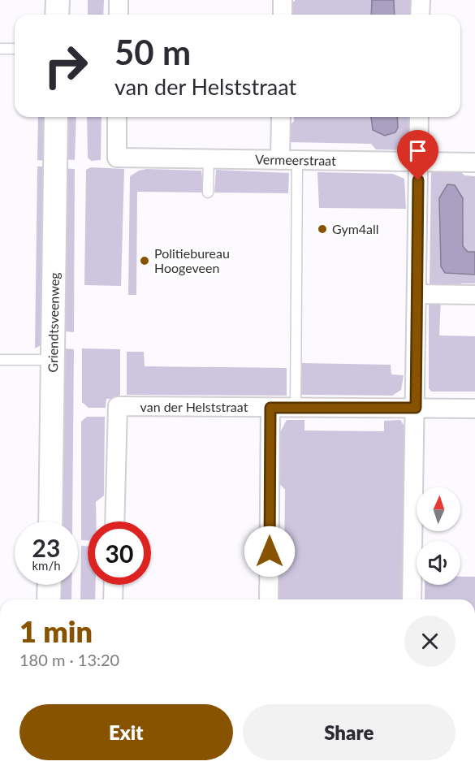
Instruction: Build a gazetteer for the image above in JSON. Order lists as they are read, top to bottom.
{
  "streets": {
    "street": ["Vermeerstraat", "Griendtsveenweg", "van der Helststraat"]
  },
  "places": ["Gym4all", "Politiebureau Hoogeveen"],
  "north": "top",
  "page": {
    "turn": ["50 m", "van der Helststraat"],
    "speed": "23 km/h",
    "limit": "30",
    "heading": ["1 min", "180 m · 13:20"],
    "buttons": ["Exit", "Share"]
  }
}
